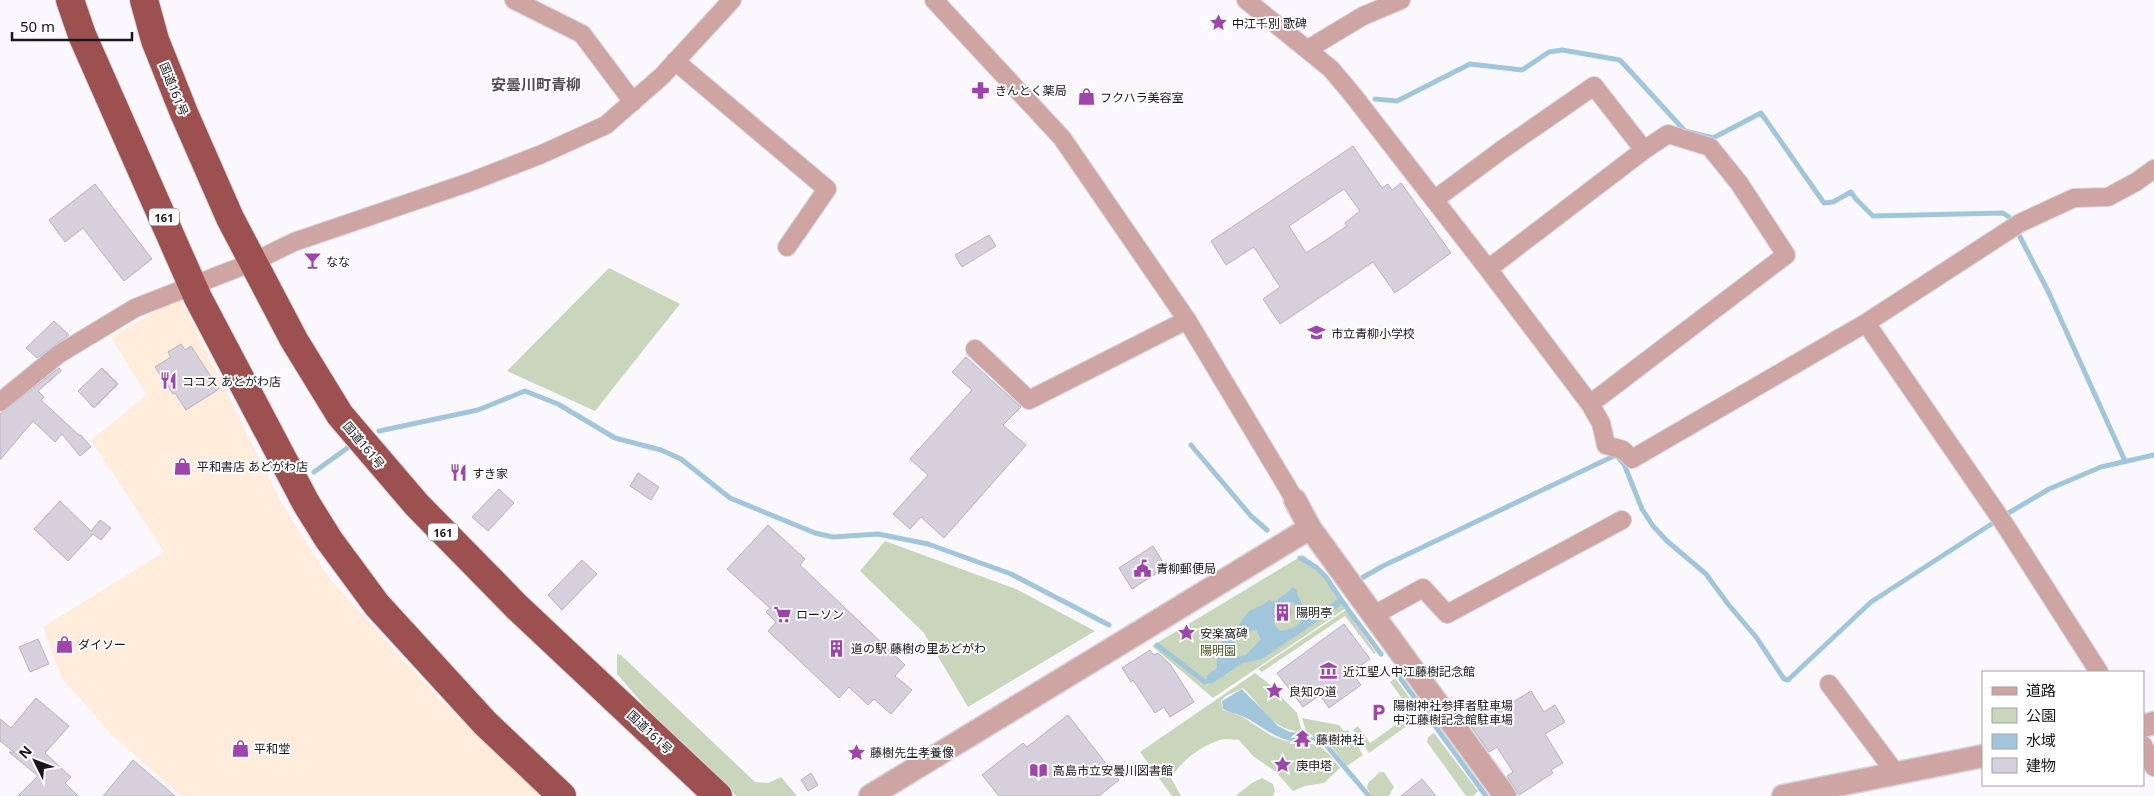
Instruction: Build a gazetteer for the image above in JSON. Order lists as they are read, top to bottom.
{
  "streets": {
    "highway": ["国道161号", "161"]
  },
  "districts": ["安曇川町青柳"],
  "parks": ["陽明園"],
  "places": {
    "place": [
      "中江千別 歌碑",
      "安楽窩碑",
      "良知の道",
      "藤樹先生孝養像",
      "庚申塔"
    ],
    "pharmacy": ["きんとく薬局"],
    "shop": [
      "フクハラ美容室",
      "平和書店 あどがわ店",
      "ダイソー",
      "平和堂"
    ],
    "bar": ["なな"],
    "school or university": ["市立青柳小学校"],
    "restaurant": ["ココス あとがわ店", "すき家"],
    "public building": ["青柳郵便局"],
    "building": ["陽明亭", "道の駅 藤樹の里あどがわ"],
    "supermarket": ["ローソン"],
    "museum": ["近江聖人中江藤樹記念館"],
    "parking": ["陽樹神社参拝者駐車場 中江藤樹記念館駐車場"],
    "temple": ["藤樹神社"],
    "library": ["高島市立安曇川図書館"]
  },
  "legend": [
    "道路",
    "公園",
    "水域",
    "建物"
  ],
  "scale_bar": "50 m",
  "north": "top left"
}
